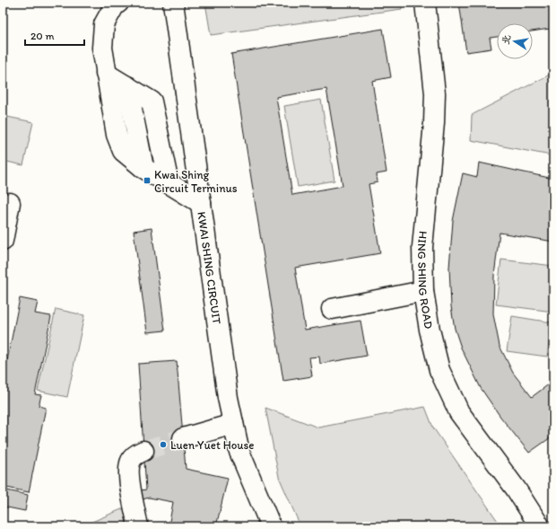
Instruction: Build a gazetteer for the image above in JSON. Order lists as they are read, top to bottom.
{
  "streets": {
    "street": ["KWAI SHING CIRCUIT", "HING SHING ROAD"]
  },
  "places": {
    "transit": ["Kwai Shing Circuit Terminus"],
    "other": ["Luen Yuet House"]
  },
  "scale_bar": "20 m",
  "north": "left"
}
